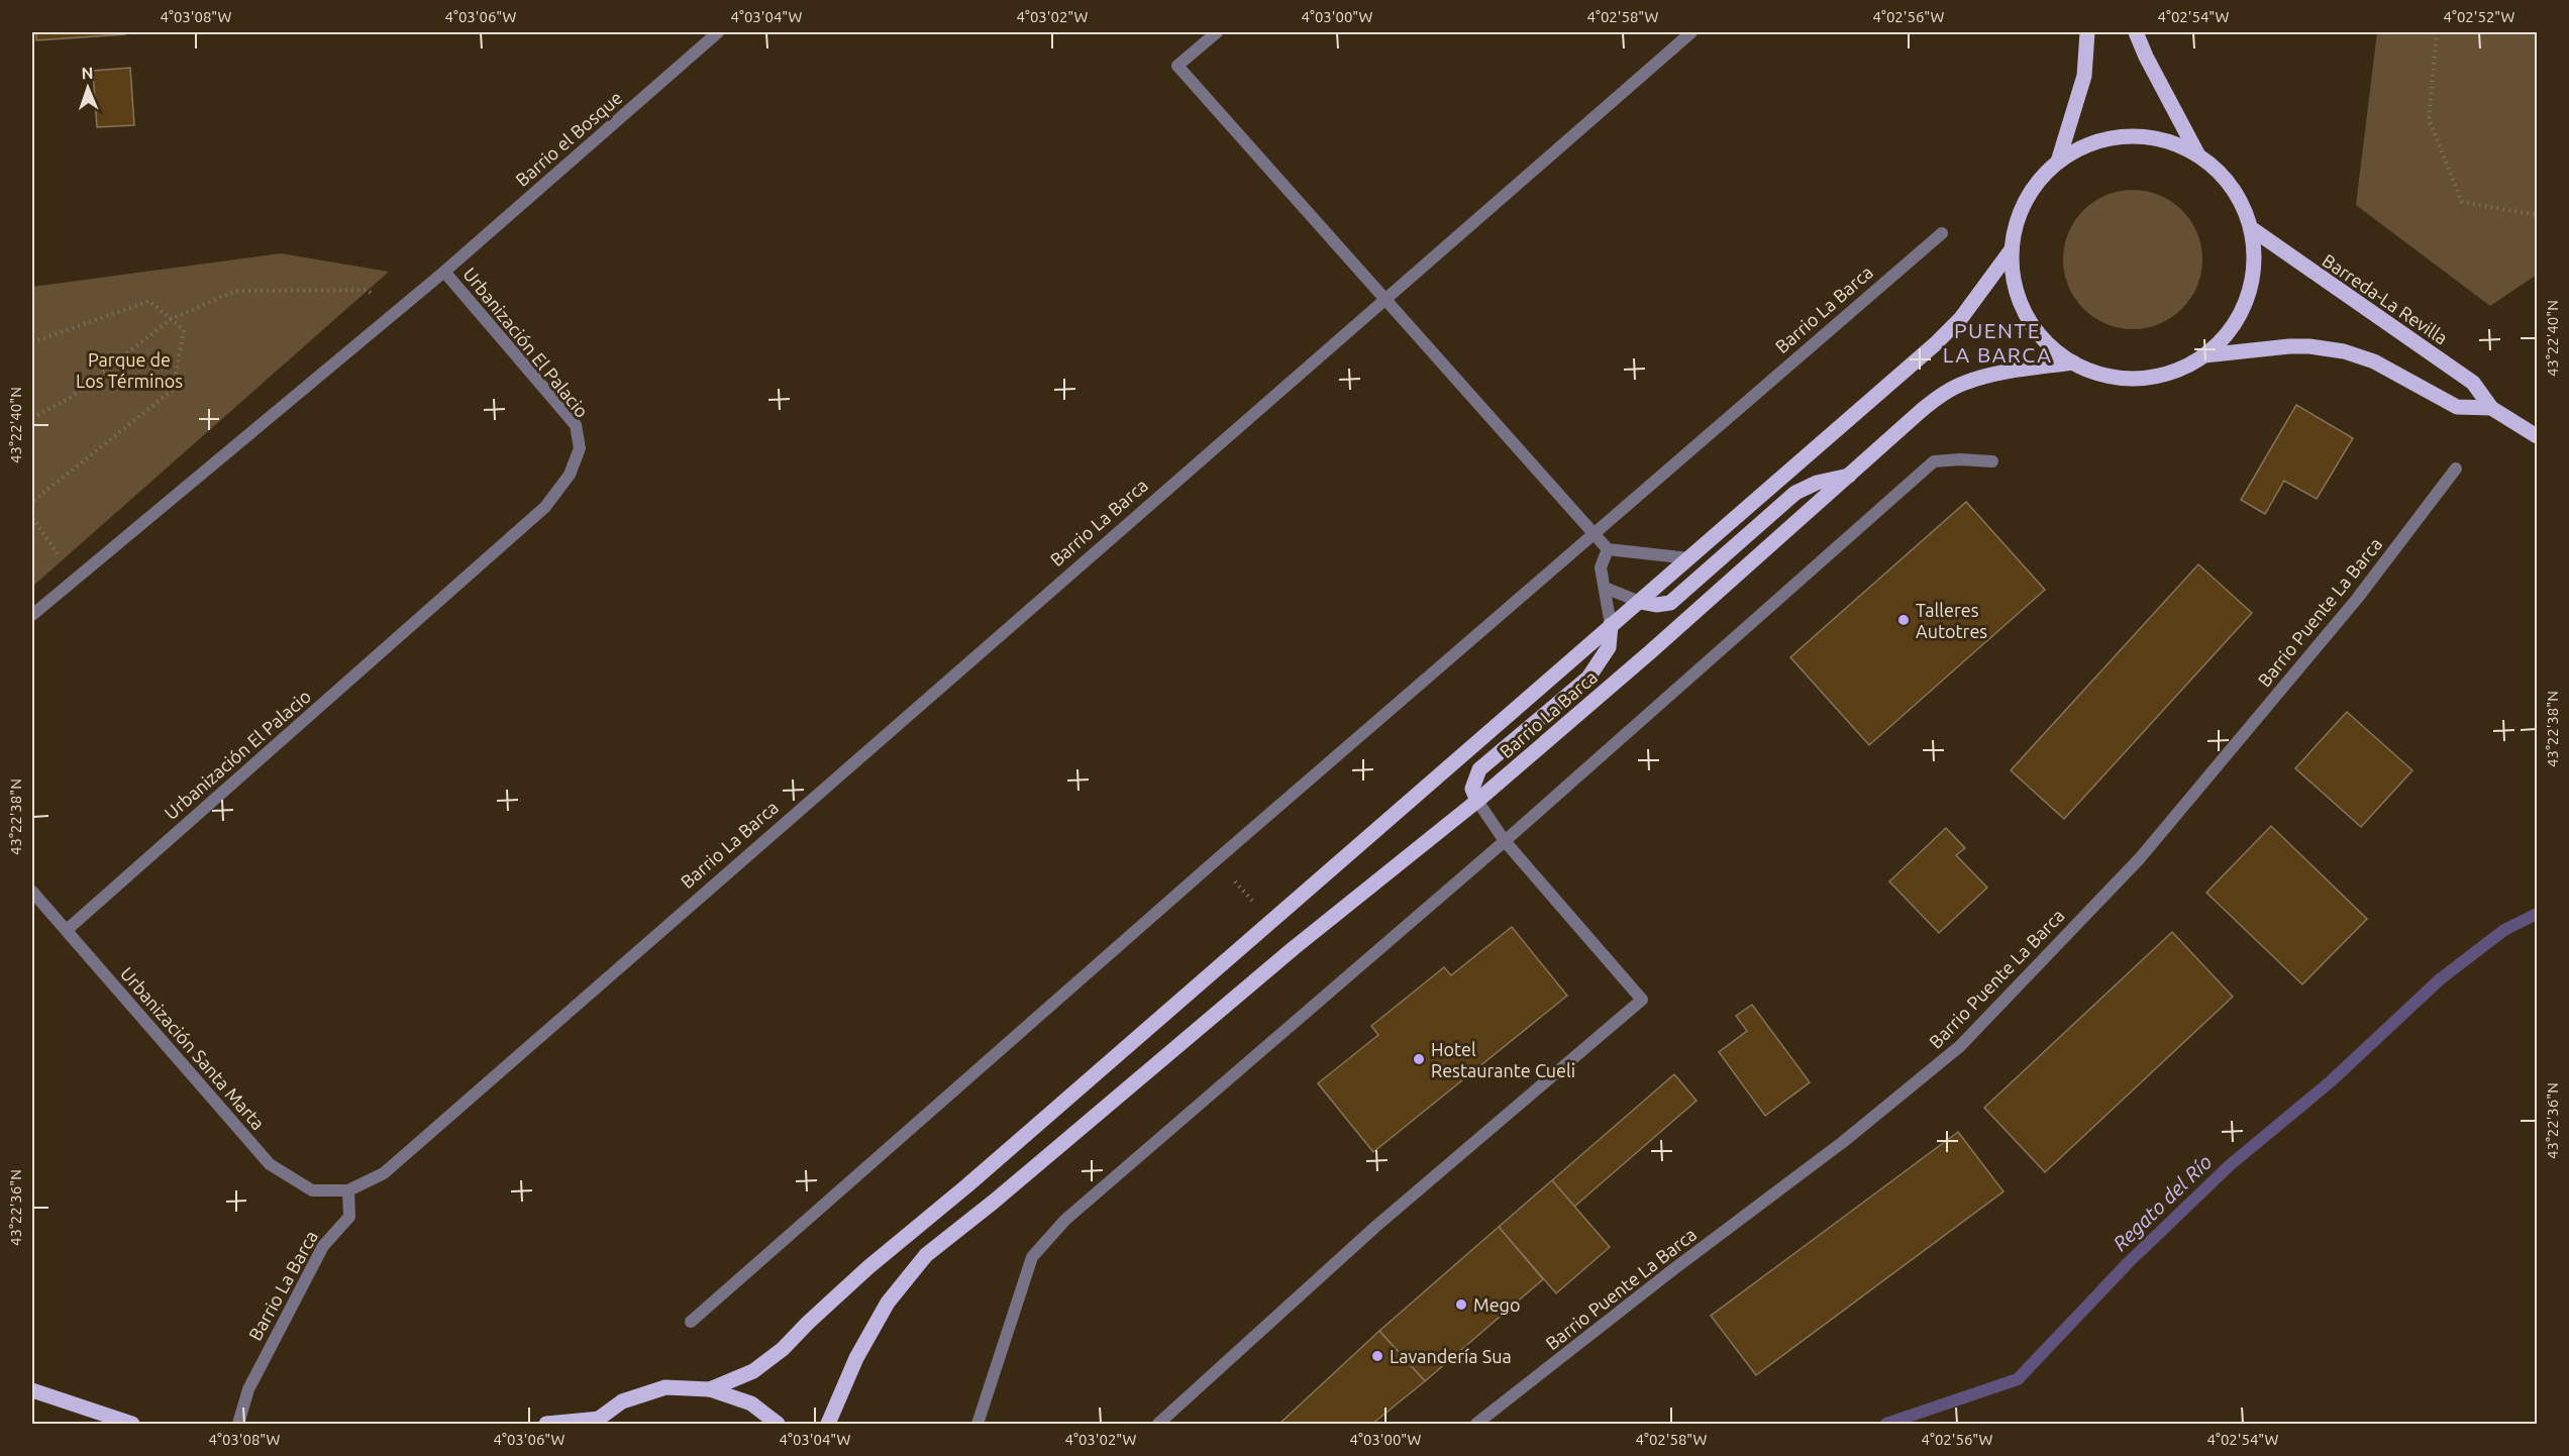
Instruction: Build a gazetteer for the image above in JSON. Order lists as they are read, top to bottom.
{
  "streets": {
    "main road": ["Barreda-La Revilla", "Barrio La Barca"],
    "street": [
      "Barrio el Bosque",
      "Urbanización El Palacio",
      "Barrio Puente La Barca",
      "Urbanización Santa Marta"
    ]
  },
  "crossings": [
    ["Barrio el Bosque", "Urbanización El Palacio"],
    ["Barrio La Barca", "Urbanización Santa Marta"],
    ["Urbanización El Palacio", "Urbanización Santa Marta"]
  ],
  "districts": ["PUENTE LA BARCA"],
  "water": ["Regato del Río"],
  "parks": ["Parque de Los Términos"],
  "places": [
    "Talleres Autotres",
    "Hotel Restaurante Cueli",
    "Mego",
    "Lavandería Sua"
  ],
  "north": "top",
  "coordinates": [
    "4°03'08\"W",
    "4°03'06\"W",
    "4°03'04\"W",
    "4°03'02\"W",
    "4°03'00\"W",
    "4°02'58\"W",
    "4°02'56\"W",
    "4°02'54\"W",
    "4°02'52\"W",
    "43°22'40\"N",
    "43°22'38\"N",
    "43°22'36\"N"
  ]
}
